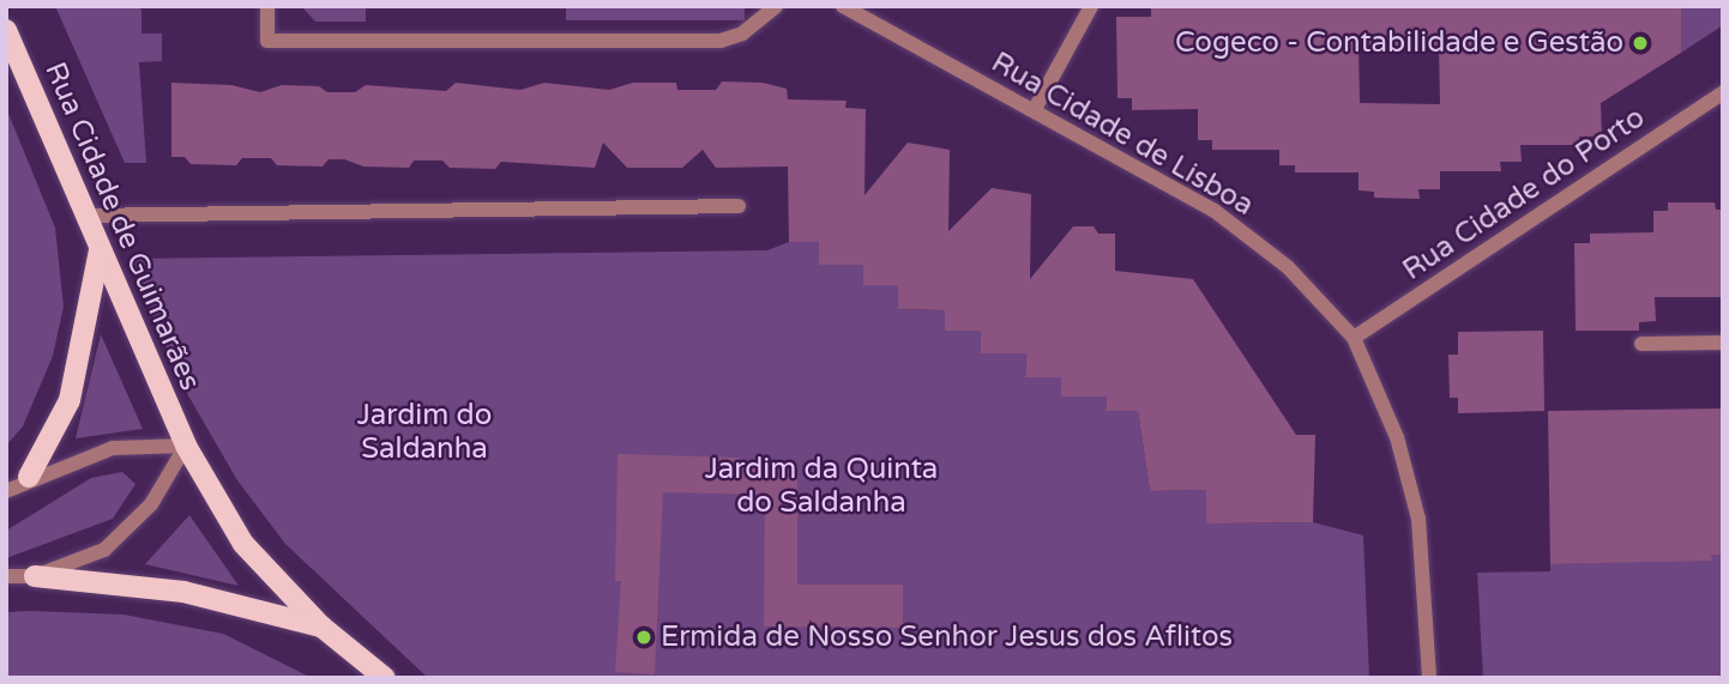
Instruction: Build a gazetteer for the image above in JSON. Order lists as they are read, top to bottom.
{
  "streets": {
    "main road": ["Rua Cidade de Guimarães"],
    "street": ["Rua Cidade de Lisboa", "Rua Cidade do Porto"]
  },
  "crossings": [
    ["Rua Cidade de Lisboa", "Rua Cidade do Porto"]
  ],
  "parks": ["Jardim do Saldanha", "Jardim da Quinta do Saldanha"],
  "places": ["Cogeco - Contabilidade e Gestão", "Ermida de Nosso Senhor Jesus dos Aflitos"]
}
